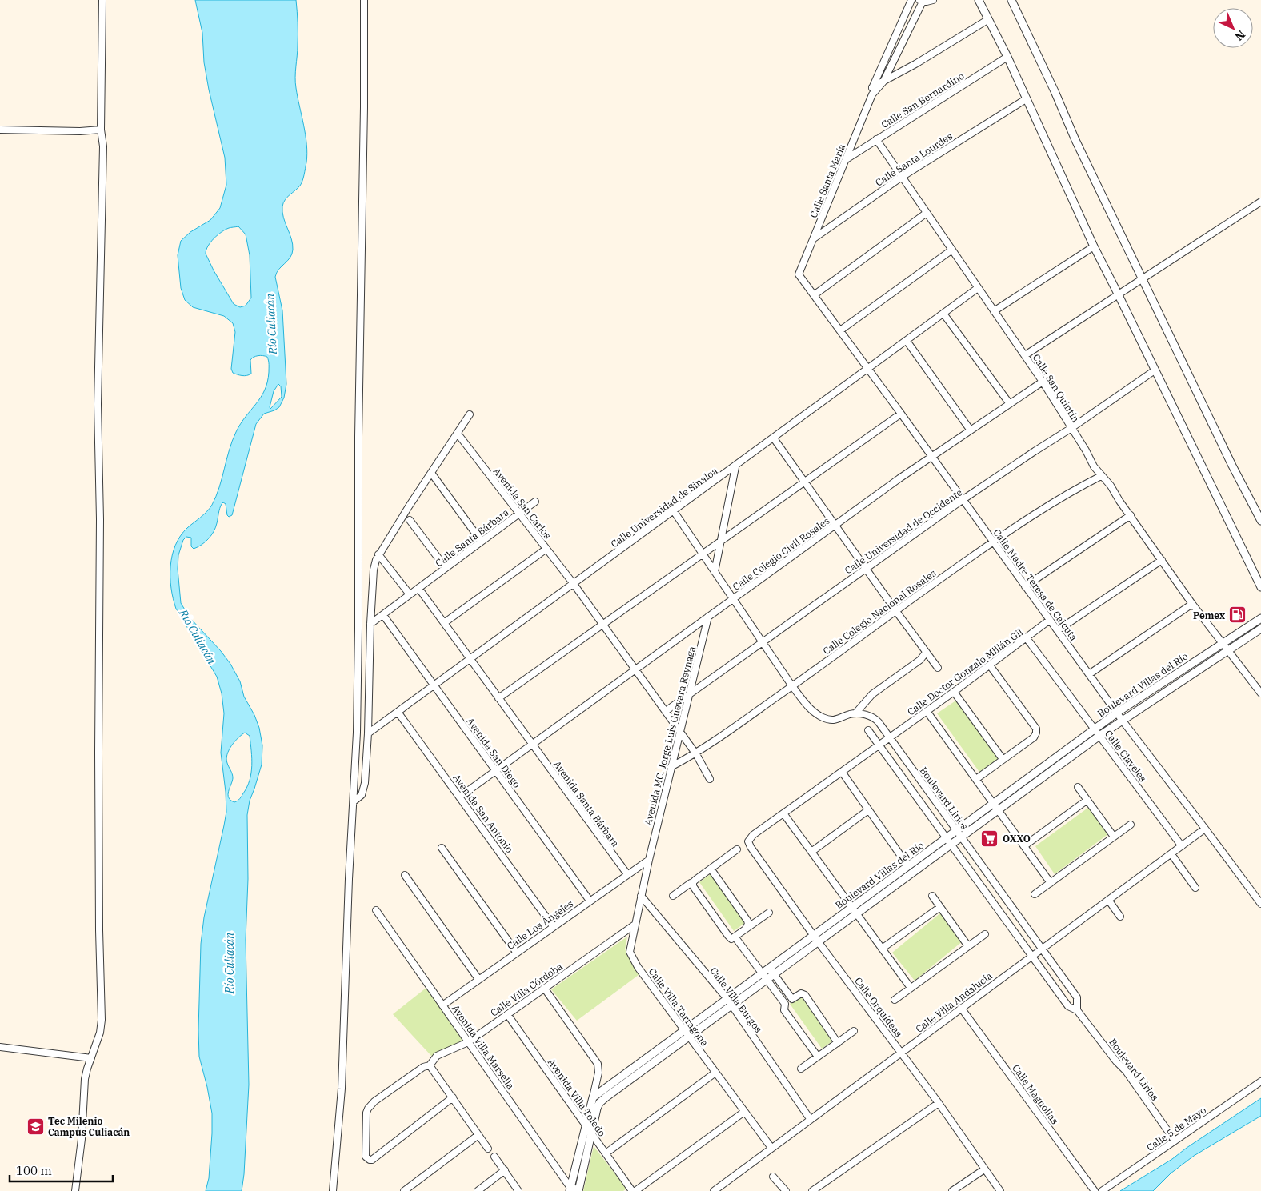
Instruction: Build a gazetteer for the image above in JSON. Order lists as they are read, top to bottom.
{
  "streets": {
    "street": [
      "Calle San Bernardino",
      "Calle Santa Lourdes",
      "Calle Santa María",
      "Calle San Quintín",
      "Avenida San Carlos",
      "Calle Universidad de Sinaloa",
      "Calle Universidad de Occidente",
      "Calle Santa Bárbara",
      "Calle Colegio Civil Rosales",
      "Calle Madre Teresa de Calcuta",
      "Calle Colegio Nacional Rosales",
      "Calle Doctor Gonzalo Millán Gil",
      "Boulevard Villas del Río",
      "Avenida MC. Jorge Luis Guevara Reynaga",
      "Avenida San Diego",
      "Calle Claveles",
      "Boulevard Lirios",
      "Avenida Santa Bárbara",
      "Avenida San Antonio",
      "Calle Los Ángeles",
      "Calle Villa Córdoba",
      "Calle Villa Burgos",
      "Calle Villa Andalucía",
      "Calle Villa Tarragona",
      "Calle Orquídeas",
      "Avenida Villa Marsella",
      "Calle Magnolias",
      "Avenida Villa Toledo",
      "Calle 5 de Mayo"
    ]
  },
  "crossings": [
    ["Calle San Bernardino", "Calle Santa María"],
    ["Calle San Bernardino", "Calle San Quintín"],
    ["Calle Santa Lourdes", "Calle Santa María"],
    ["Calle Santa Lourdes", "Calle San Quintín"],
    ["Calle Santa María", "Calle Madre Teresa de Calcuta"],
    ["Calle San Quintín", "Calle Universidad de Sinaloa"],
    ["Calle San Quintín", "Calle Universidad de Occidente"],
    ["Calle San Quintín", "Calle Colegio Civil Rosales"],
    ["Calle San Quintín", "Calle Colegio Nacional Rosales"],
    ["Calle San Quintín", "Boulevard Villas del Río"],
    ["Avenida San Carlos", "Calle Universidad de Sinaloa"],
    ["Avenida San Carlos", "Calle Universidad de Occidente"],
    ["Avenida San Carlos", "Calle Santa Bárbara"],
    ["Avenida San Carlos", "Calle Colegio Civil Rosales"],
    ["Avenida San Carlos", "Calle Colegio Nacional Rosales"],
    ["Avenida San Carlos", "Avenida MC. Jorge Luis Guevara Reynaga"],
    ["Calle Universidad de Sinaloa", "Calle Madre Teresa de Calcuta"],
    ["Calle Universidad de Sinaloa", "Avenida San Diego"],
    ["Calle Universidad de Sinaloa", "Avenida San Antonio"],
    ["Calle Universidad de Occidente", "Calle Madre Teresa de Calcuta"],
    ["Calle Universidad de Occidente", "Avenida MC. Jorge Luis Guevara Reynaga"],
    ["Calle Santa Bárbara", "Avenida San Diego"],
    ["Calle Colegio Civil Rosales", "Calle Madre Teresa de Calcuta"],
    ["Calle Colegio Civil Rosales", "Avenida MC. Jorge Luis Guevara Reynaga"],
    ["Calle Colegio Civil Rosales", "Avenida San Diego"],
    ["Calle Colegio Civil Rosales", "Avenida Santa Bárbara"],
    ["Calle Colegio Civil Rosales", "Avenida San Antonio"],
    ["Calle Madre Teresa de Calcuta", "Calle Colegio Nacional Rosales"],
    ["Calle Madre Teresa de Calcuta", "Calle Doctor Gonzalo Millán Gil"],
    ["Calle Madre Teresa de Calcuta", "Boulevard Villas del Río"],
    ["Calle Madre Teresa de Calcuta", "Calle Villa Andalucía"],
    ["Calle Colegio Nacional Rosales", "Avenida MC. Jorge Luis Guevara Reynaga"],
    ["Calle Doctor Gonzalo Millán Gil", "Calle Claveles"],
    ["Calle Doctor Gonzalo Millán Gil", "Boulevard Lirios"],
    ["Boulevard Villas del Río", "Calle Claveles"],
    ["Boulevard Villas del Río", "Boulevard Lirios"],
    ["Boulevard Villas del Río", "Calle Villa Burgos"],
    ["Boulevard Villas del Río", "Calle Villa Tarragona"],
    ["Boulevard Villas del Río", "Calle Orquídeas"],
    ["Boulevard Villas del Río", "Avenida Villa Toledo"],
    ["Avenida MC. Jorge Luis Guevara Reynaga", "Calle Los Ángeles"],
    ["Avenida MC. Jorge Luis Guevara Reynaga", "Calle Villa Tarragona"],
    ["Avenida San Diego", "Calle Los Ángeles"],
    ["Calle Claveles", "Calle Villa Andalucía"],
    ["Boulevard Lirios", "Calle Villa Andalucía"],
    ["Boulevard Lirios", "Calle 5 de Mayo"],
    ["Avenida Santa Bárbara", "Calle Los Ángeles"],
    ["Avenida San Antonio", "Calle Los Ángeles"],
    ["Calle Los Ángeles", "Calle Villa Tarragona"],
    ["Calle Los Ángeles", "Avenida Villa Marsella"],
    ["Calle Villa Córdoba", "Calle Villa Tarragona"],
    ["Calle Villa Córdoba", "Avenida Villa Marsella"],
    ["Calle Villa Córdoba", "Avenida Villa Toledo"],
    ["Calle Villa Burgos", "Calle Villa Andalucía"],
    ["Calle Villa Burgos", "Calle Villa Tarragona"],
    ["Calle Villa Andalucía", "Calle Villa Tarragona"],
    ["Calle Villa Andalucía", "Calle Orquídeas"],
    ["Calle Villa Andalucía", "Calle Magnolias"]
  ],
  "water": ["Río Culiacán"],
  "places": {
    "fuel station": ["Pemex"],
    "supermarket": ["OXXO"],
    "school or university": ["Tec Milenio Campus Culiacán"]
  },
  "scale_bar": "100 m",
  "north": "bottom right"
}
